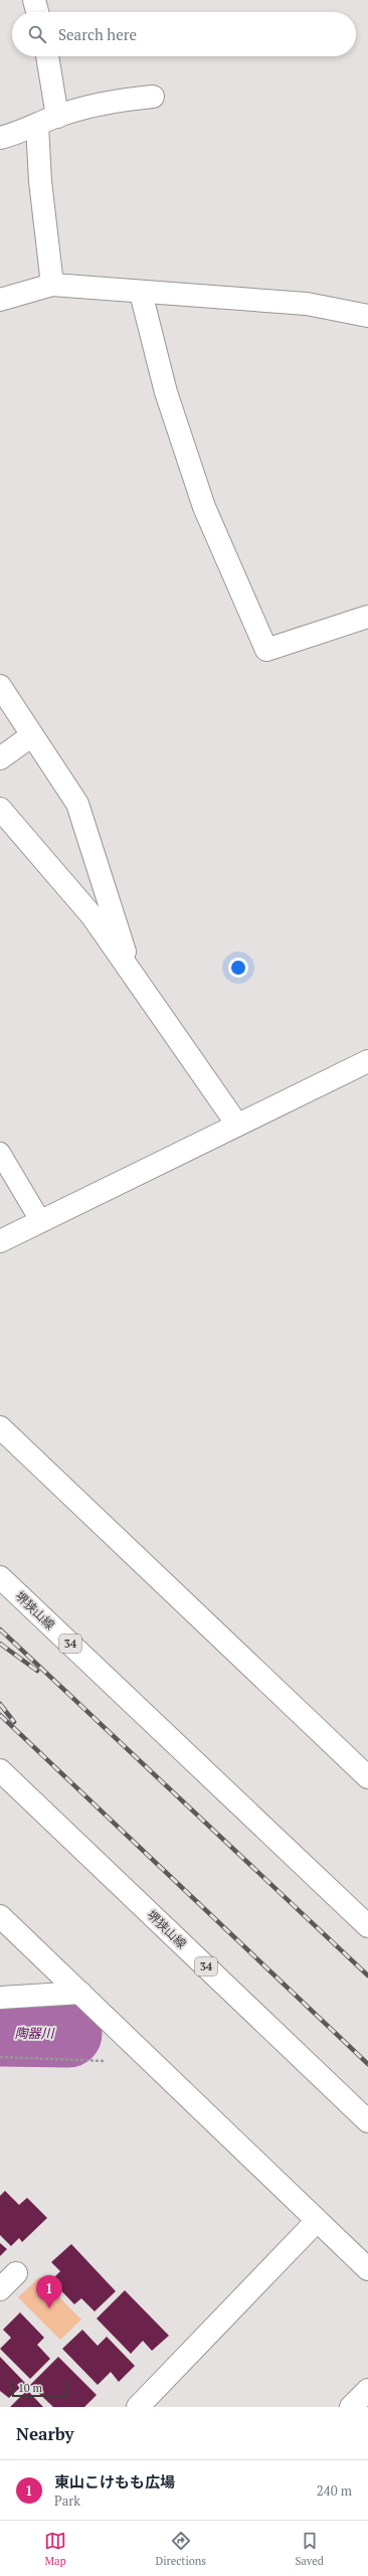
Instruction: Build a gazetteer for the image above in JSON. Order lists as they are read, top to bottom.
{
  "streets": {
    "street": ["堺狭山線", "34"]
  },
  "water": ["陶器川"],
  "scale_bar": "10 m",
  "page": {
    "search": "Search here",
    "pins": "1",
    "scale": "10 m",
    "heading": "Nearby",
    "list": [
      {
        "mark": "1",
        "name": "東山こけもも広場",
        "note": "Park",
        "value": "240 m"
      }
    ],
    "nav": ["Map", "Directions", "Saved"]
  }
}
